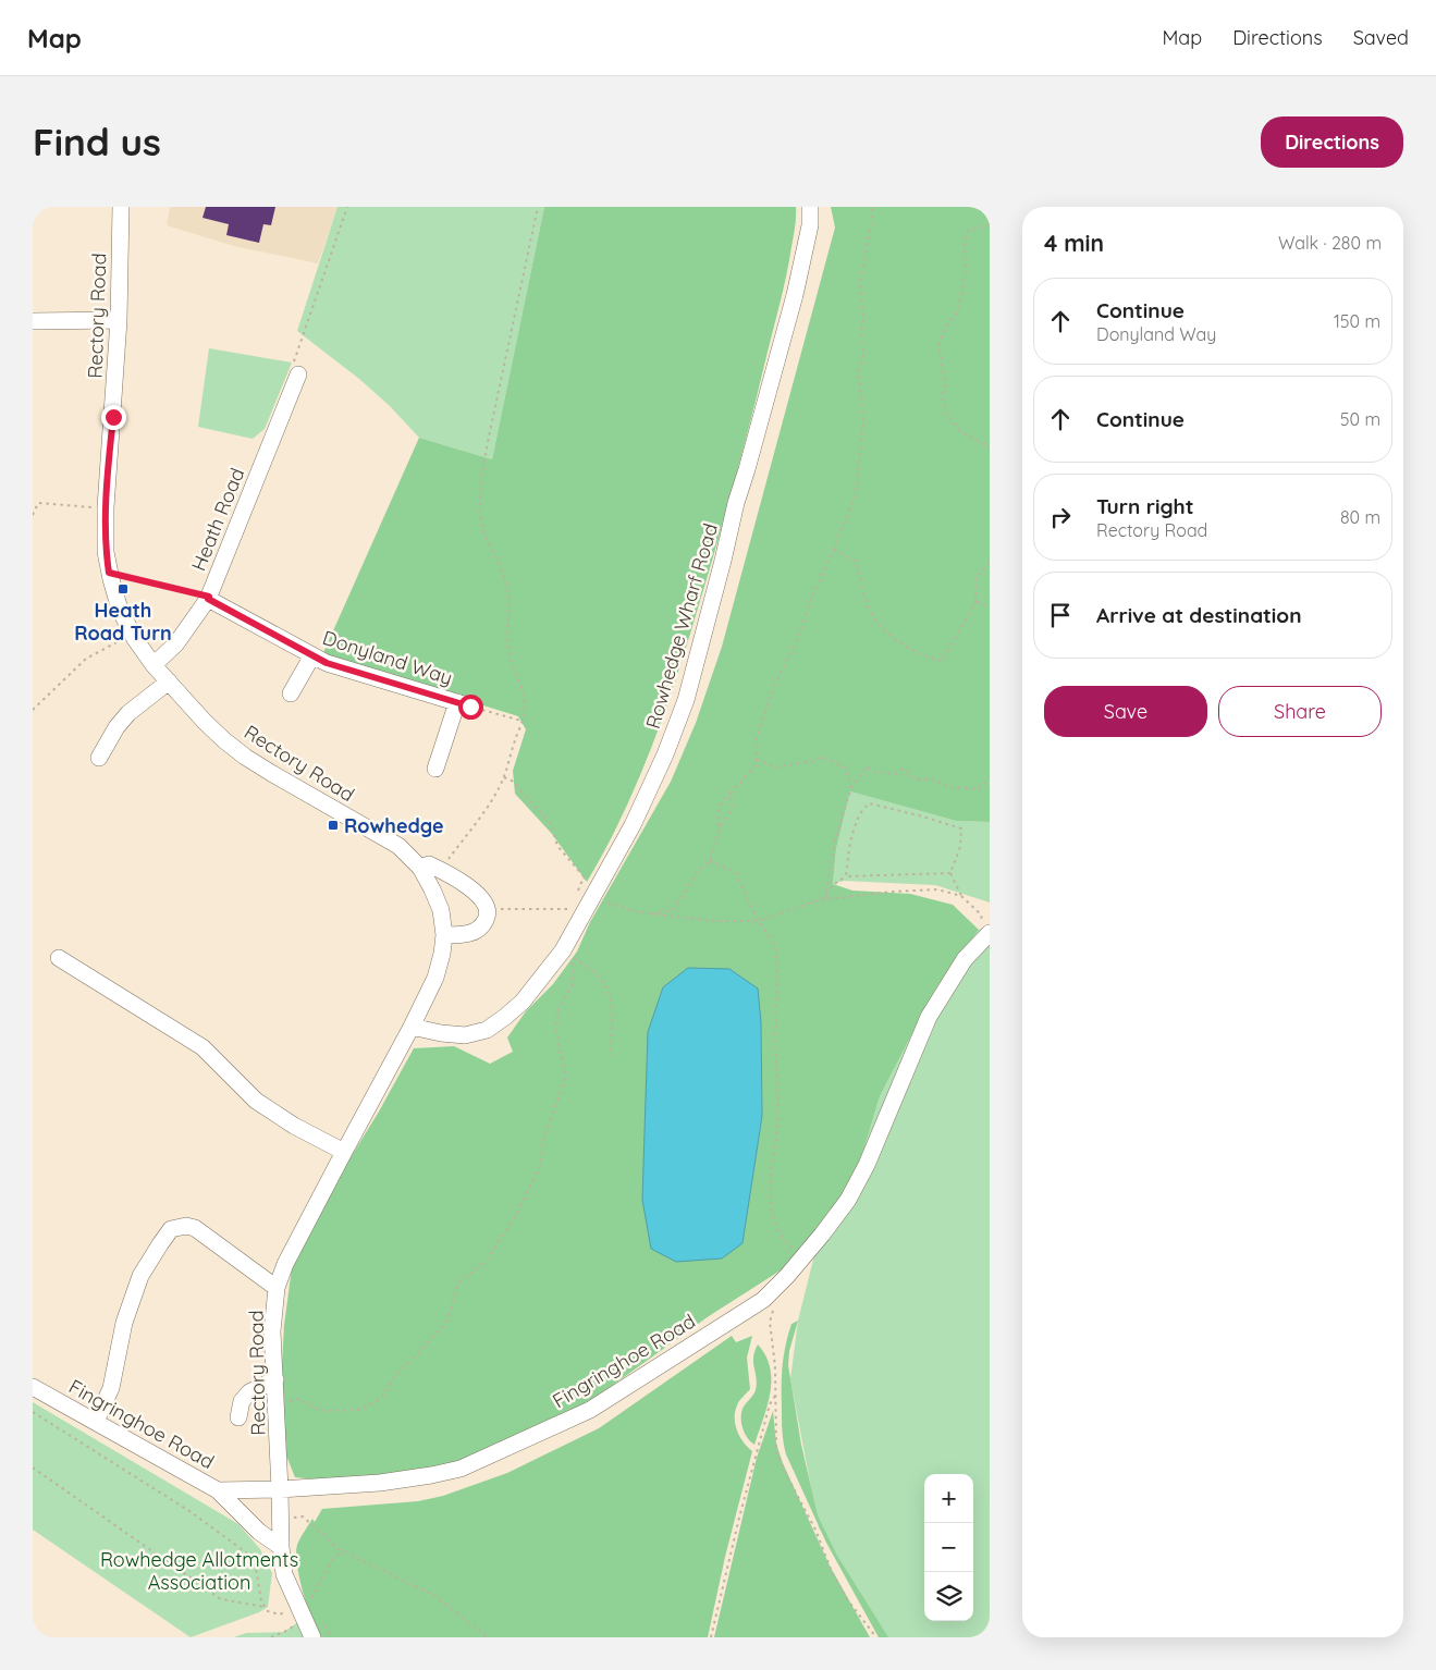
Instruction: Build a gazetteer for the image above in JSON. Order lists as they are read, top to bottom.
{
  "streets": {
    "street": [
      "Rectory Road",
      "Heath Road",
      "Rowhedge Wharf Road",
      "Donyland Way",
      "Fingringhoe Road"
    ]
  },
  "crossings": [
    ["Rectory Road", "Heath Road"],
    ["Rectory Road", "Rowhedge Wharf Road"],
    ["Rectory Road", "Fingringhoe Road"],
    ["Heath Road", "Donyland Way"]
  ],
  "parks": ["Rowhedge Allotments Association"],
  "places": {
    "transit": ["Heath Road Turn", "Rowhedge"]
  },
  "page": {
    "header": "Map",
    "nav": ["Map", "Directions", "Saved"],
    "buttons": [
      "Directions",
      ["Save", "Share"]
    ],
    "title": "Find us",
    "heading": ["4 min", "Walk · 280 m"],
    "list": [
      ["Continue", "Donyland Way", "150 m"],
      ["Continue", "50 m"],
      ["Turn right", "Rectory Road", "80 m"],
      "Arrive at destination"
    ],
    "map_buttons": ["+", "−"]
  }
}
